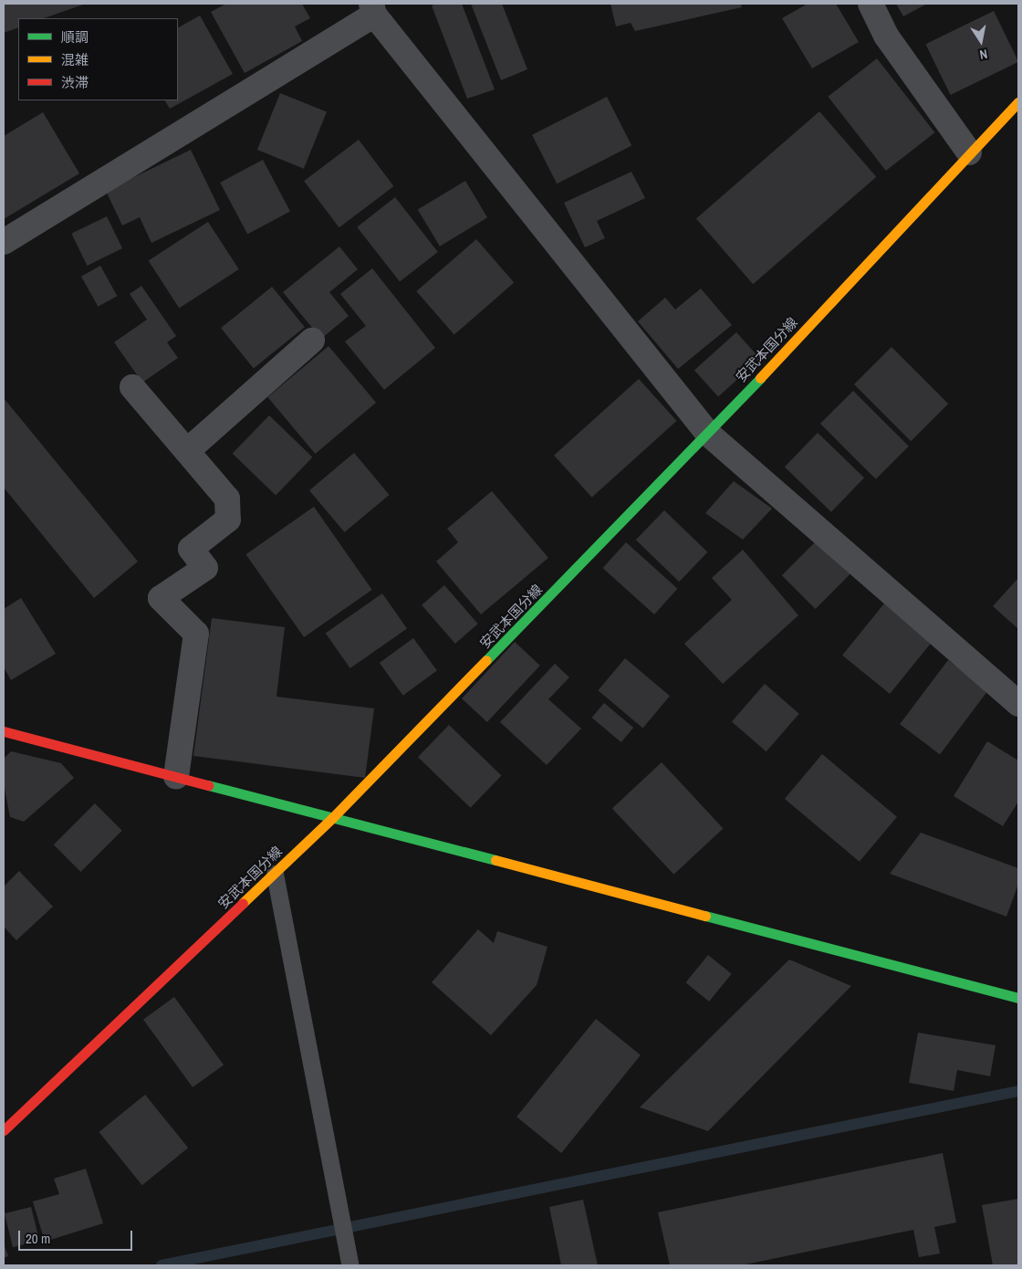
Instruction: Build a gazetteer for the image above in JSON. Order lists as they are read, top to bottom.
{
  "streets": {
    "main road": ["安武本国分線"]
  },
  "legend": ["順調", "混雑", "渋滞"],
  "scale_bar": "20 m",
  "north": "bottom"
}
